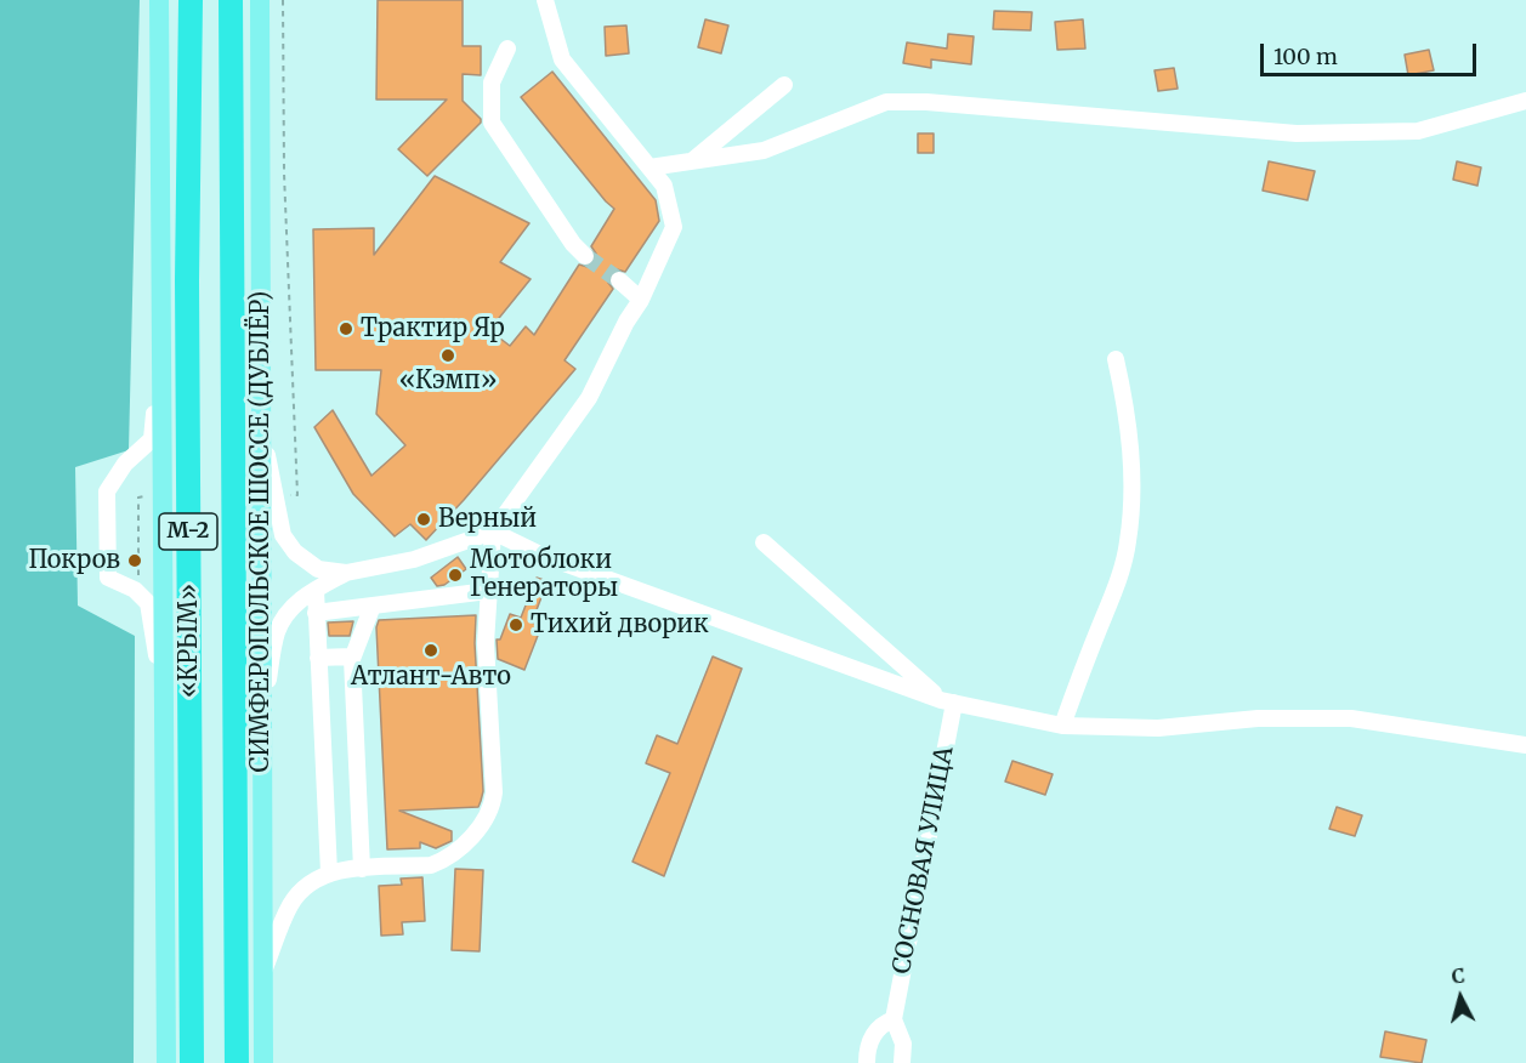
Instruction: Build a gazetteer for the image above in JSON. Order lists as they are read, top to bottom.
{
  "streets": {
    "highway": ["М-2", "«КРЫМ»"],
    "main road": ["СИМФЕРОПОЛЬСКОЕ ШОССЕ (ДУБЛЁР)"],
    "street": ["СОСНОВАЯ УЛИЦА"]
  },
  "places": [
    "Трактир Яр",
    "«Кэмп»",
    "Верный",
    "Покров",
    "Мотоблоки Генераторы",
    "Тихий дворик",
    "Атлант-Авто"
  ],
  "scale_bar": "100 m",
  "north": "top"
}
